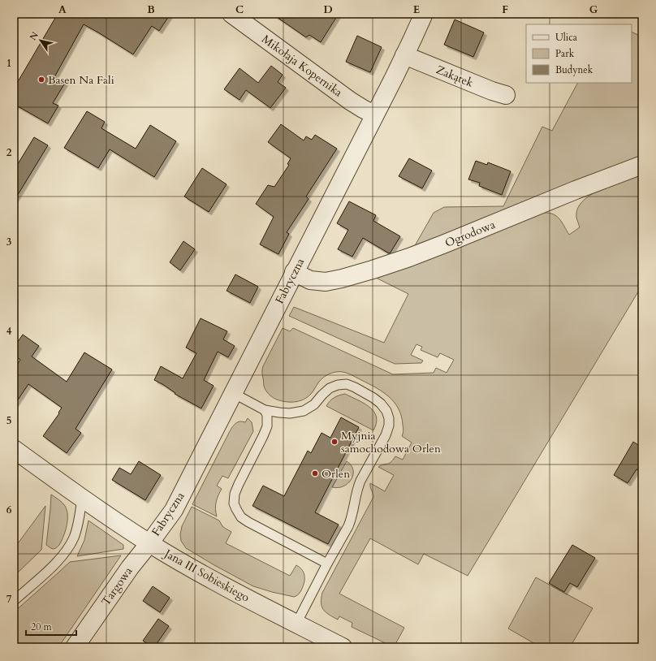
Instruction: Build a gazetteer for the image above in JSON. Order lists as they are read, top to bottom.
{
  "streets": {
    "street": [
      "Mikołaja Kopernika",
      "Zakątek",
      "Ogrodowa",
      "Fabryczna",
      "Jana III Sobieskiego",
      "Targowa"
    ]
  },
  "crossings": [
    ["Mikołaja Kopernika", "Fabryczna"],
    ["Zakątek", "Fabryczna"],
    ["Ogrodowa", "Fabryczna"],
    ["Fabryczna", "Jana III Sobieskiego"],
    ["Fabryczna", "Targowa"],
    ["Jana III Sobieskiego", "Targowa"]
  ],
  "places": ["Basen Na Fali", "Myjnia samochodowa Orlen", "Orlen"],
  "legend": ["Ulica", "Park", "Budynek"],
  "scale_bar": "20 m",
  "north": "top left",
  "grid": {
    "columns": [
      "A",
      "B",
      "C",
      "D",
      "E",
      "F",
      "G"
    ],
    "rows": [
      "1",
      "2",
      "3",
      "4",
      "5",
      "6",
      "7"
    ]
  }
}
